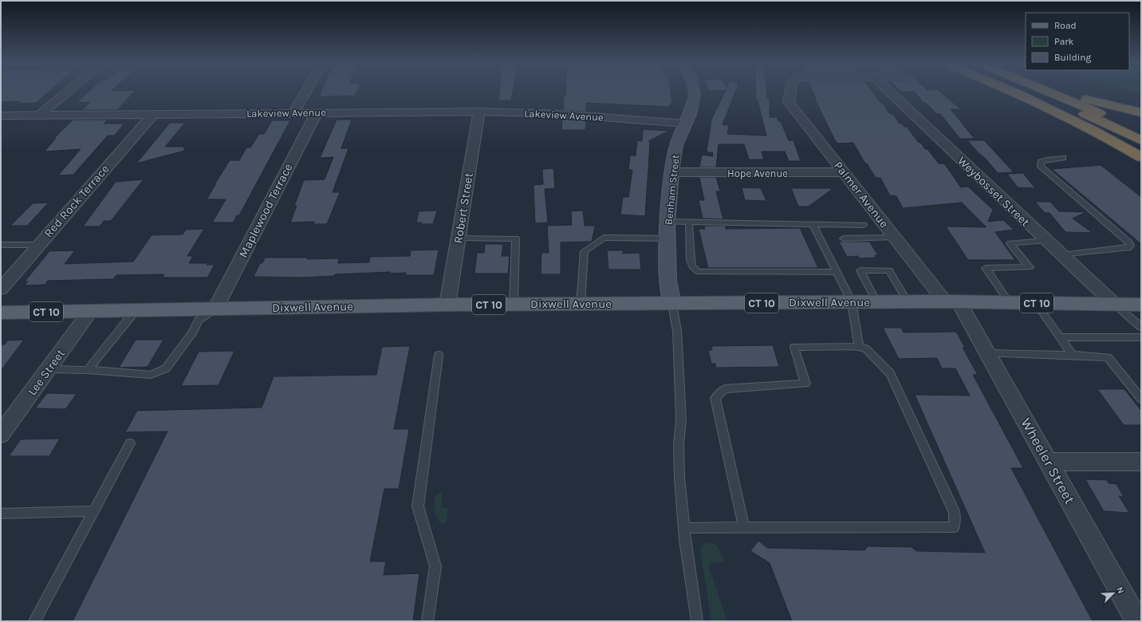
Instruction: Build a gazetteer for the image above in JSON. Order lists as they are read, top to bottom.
{
  "streets": {
    "main road": ["Benham Street", "Dixwell Avenue", "CT 10"],
    "street": [
      "Lakeview Avenue",
      "Hope Avenue",
      "Weybosset Street",
      "Palmer Avenue",
      "Red Rock Terrace",
      "Robert Street",
      "Maplewood Terrace",
      "Lee Street",
      "Wheeler Street"
    ]
  },
  "crossings": [
    ["Lakeview Avenue", "Benham Street"],
    ["Lakeview Avenue", "Red Rock Terrace"],
    ["Lakeview Avenue", "Robert Street"],
    ["Lakeview Avenue", "Maplewood Terrace"],
    ["Hope Avenue", "Benham Street"],
    ["Hope Avenue", "Palmer Avenue"],
    ["Benham Street", "Dixwell Avenue"],
    ["Weybosset Street", "Dixwell Avenue"],
    ["Palmer Avenue", "Dixwell Avenue"],
    ["Palmer Avenue", "Wheeler Street"],
    ["Robert Street", "Dixwell Avenue"],
    ["Maplewood Terrace", "Dixwell Avenue"],
    ["Dixwell Avenue", "Lee Street"],
    ["Dixwell Avenue", "Wheeler Street"]
  ],
  "legend": ["Road", "Park", "Building"],
  "north": "top right"
}
